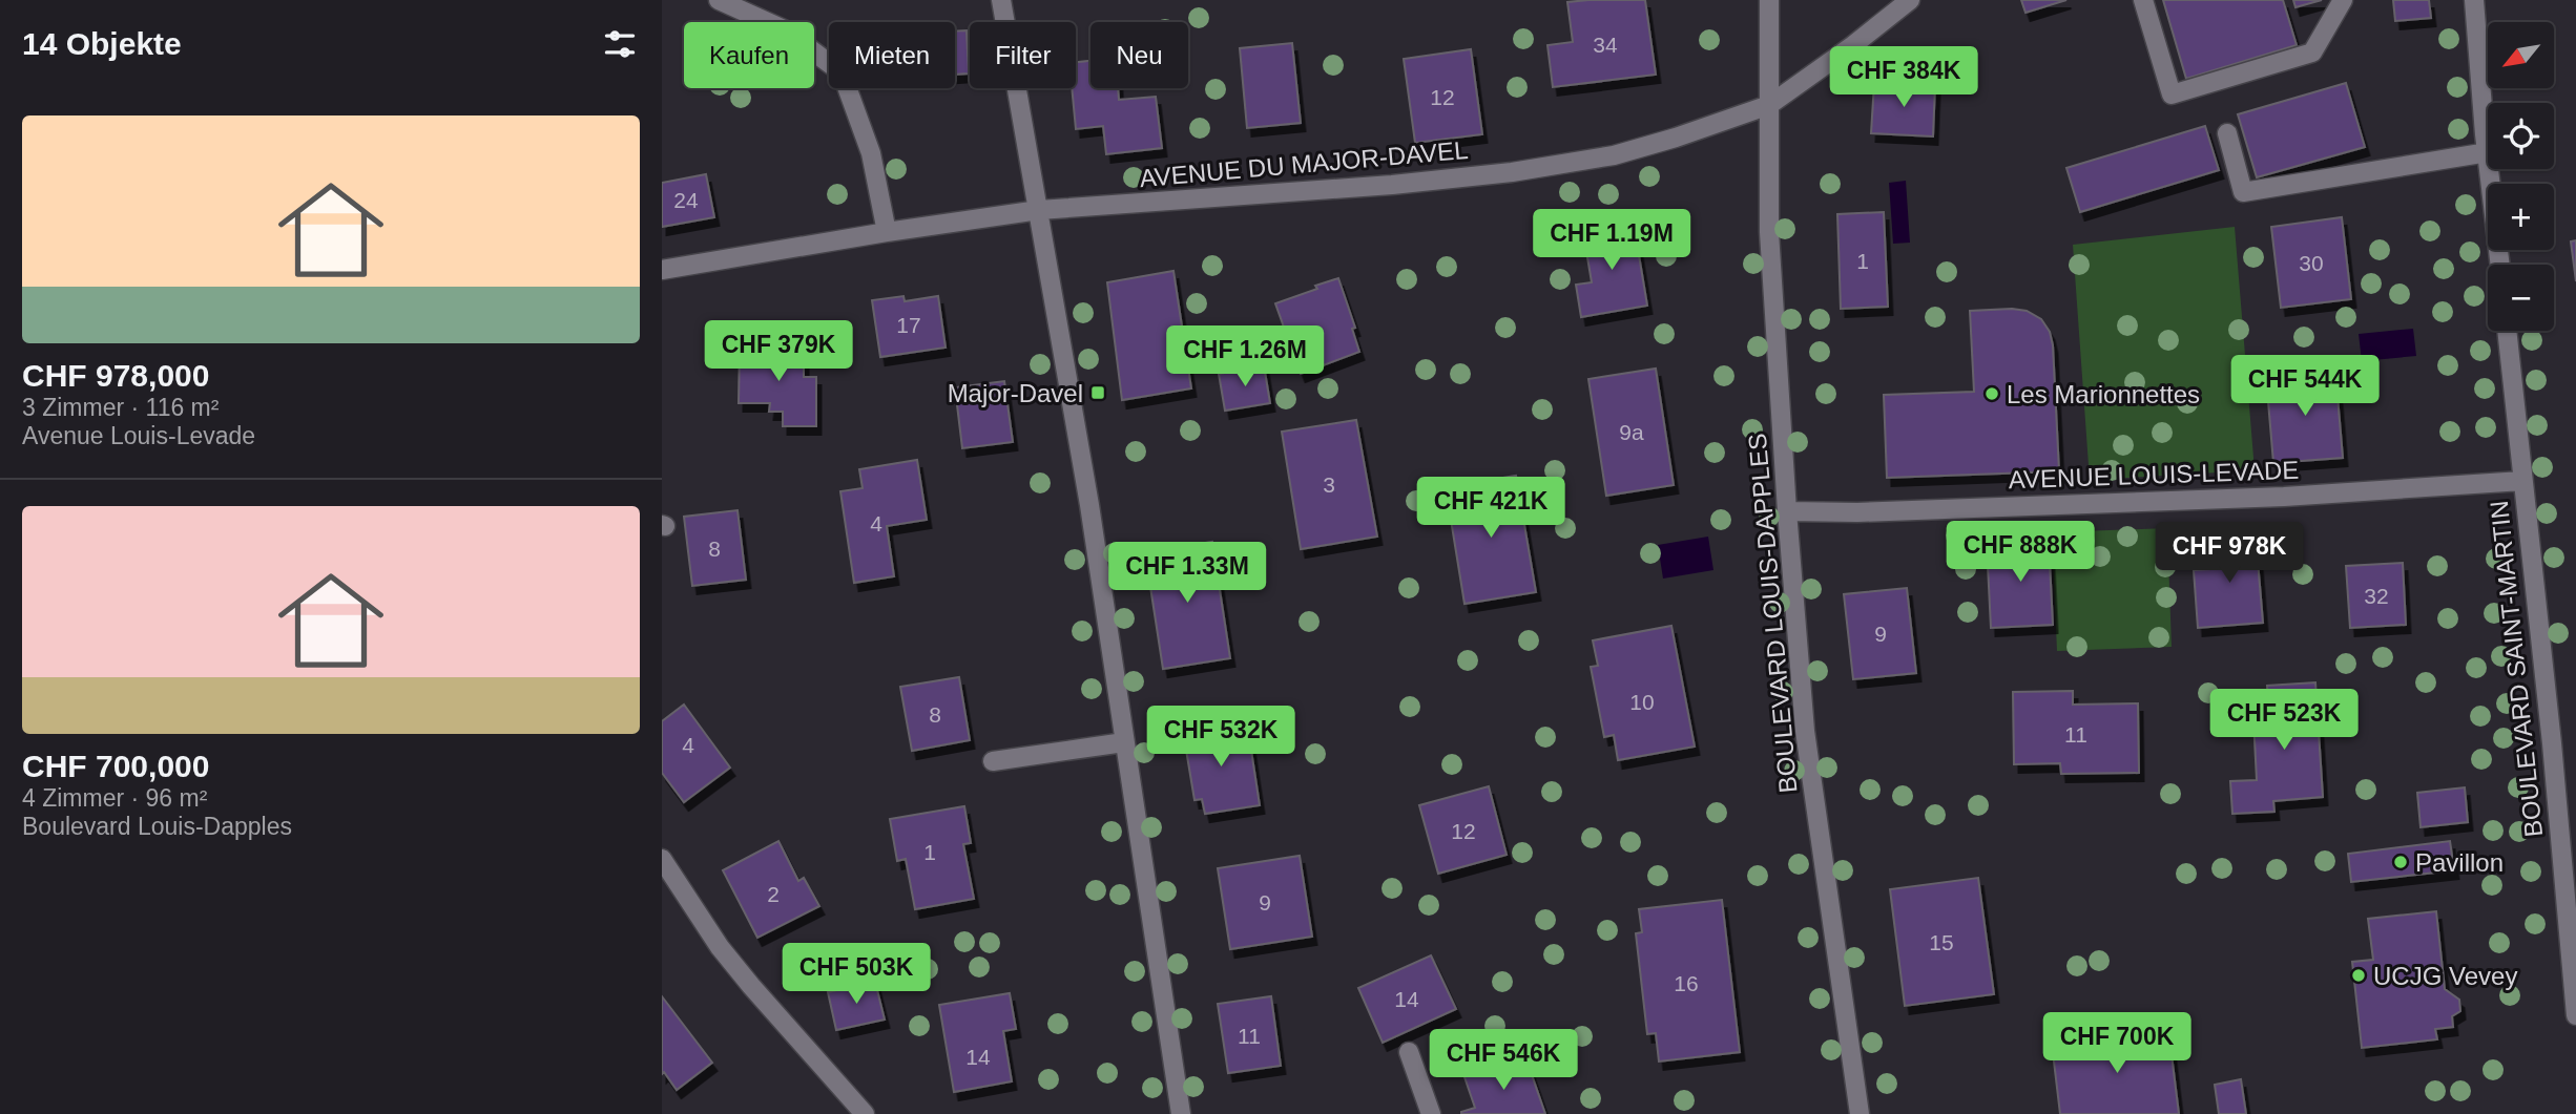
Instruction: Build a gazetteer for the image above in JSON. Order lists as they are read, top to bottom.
{
  "streets": {
    "street": [
      "AVENUE DU MAJOR-DAVEL",
      "AVENUE LOUIS-LEVADE",
      "BOULEVARD LOUIS-DAPPLES",
      "BOULEVARD SAINT-MARTIN"
    ]
  },
  "crossings": [
    ["AVENUE DU MAJOR-DAVEL", "BOULEVARD LOUIS-DAPPLES"],
    ["AVENUE LOUIS-LEVADE", "BOULEVARD LOUIS-DAPPLES"],
    ["AVENUE LOUIS-LEVADE", "BOULEVARD SAINT-MARTIN"]
  ],
  "places": {
    "transit": ["Major-Davel"],
    "other": ["Les Marionnettes", "Pavillon", "UCJG Vevey"]
  },
  "house_numbers": [
    "34",
    "12",
    "24",
    "1",
    "30",
    "17",
    "9a",
    "3",
    "4",
    "8",
    "32",
    "9",
    "10",
    "8",
    "11",
    "4",
    "12",
    "1",
    "2",
    "9",
    "15",
    "16",
    "14",
    "11",
    "14"
  ],
  "north": "bottom left",
  "page": {
    "heading": "14 Objekte",
    "map_buttons": ["+", "−"],
    "chip": [
      "Kaufen",
      "Mieten",
      "Filter",
      "Neu"
    ],
    "price": [
      "CHF 384K",
      "CHF 1.19M",
      "CHF 379K",
      "CHF 1.26M",
      "CHF 544K",
      "CHF 421K",
      "CHF 888K",
      "CHF 978K",
      "CHF 1.33M",
      "CHF 523K",
      "CHF 532K",
      "CHF 503K",
      "CHF 700K",
      "CHF 546K"
    ],
    "list": [
      {
        "name": "CHF 978,000",
        "note": "3 Zimmer · 116 m² · Avenue Louis-Levade"
      },
      {
        "name": "CHF 700,000",
        "note": "4 Zimmer · 96 m² · Boulevard Louis-Dapples"
      }
    ]
  }
}
